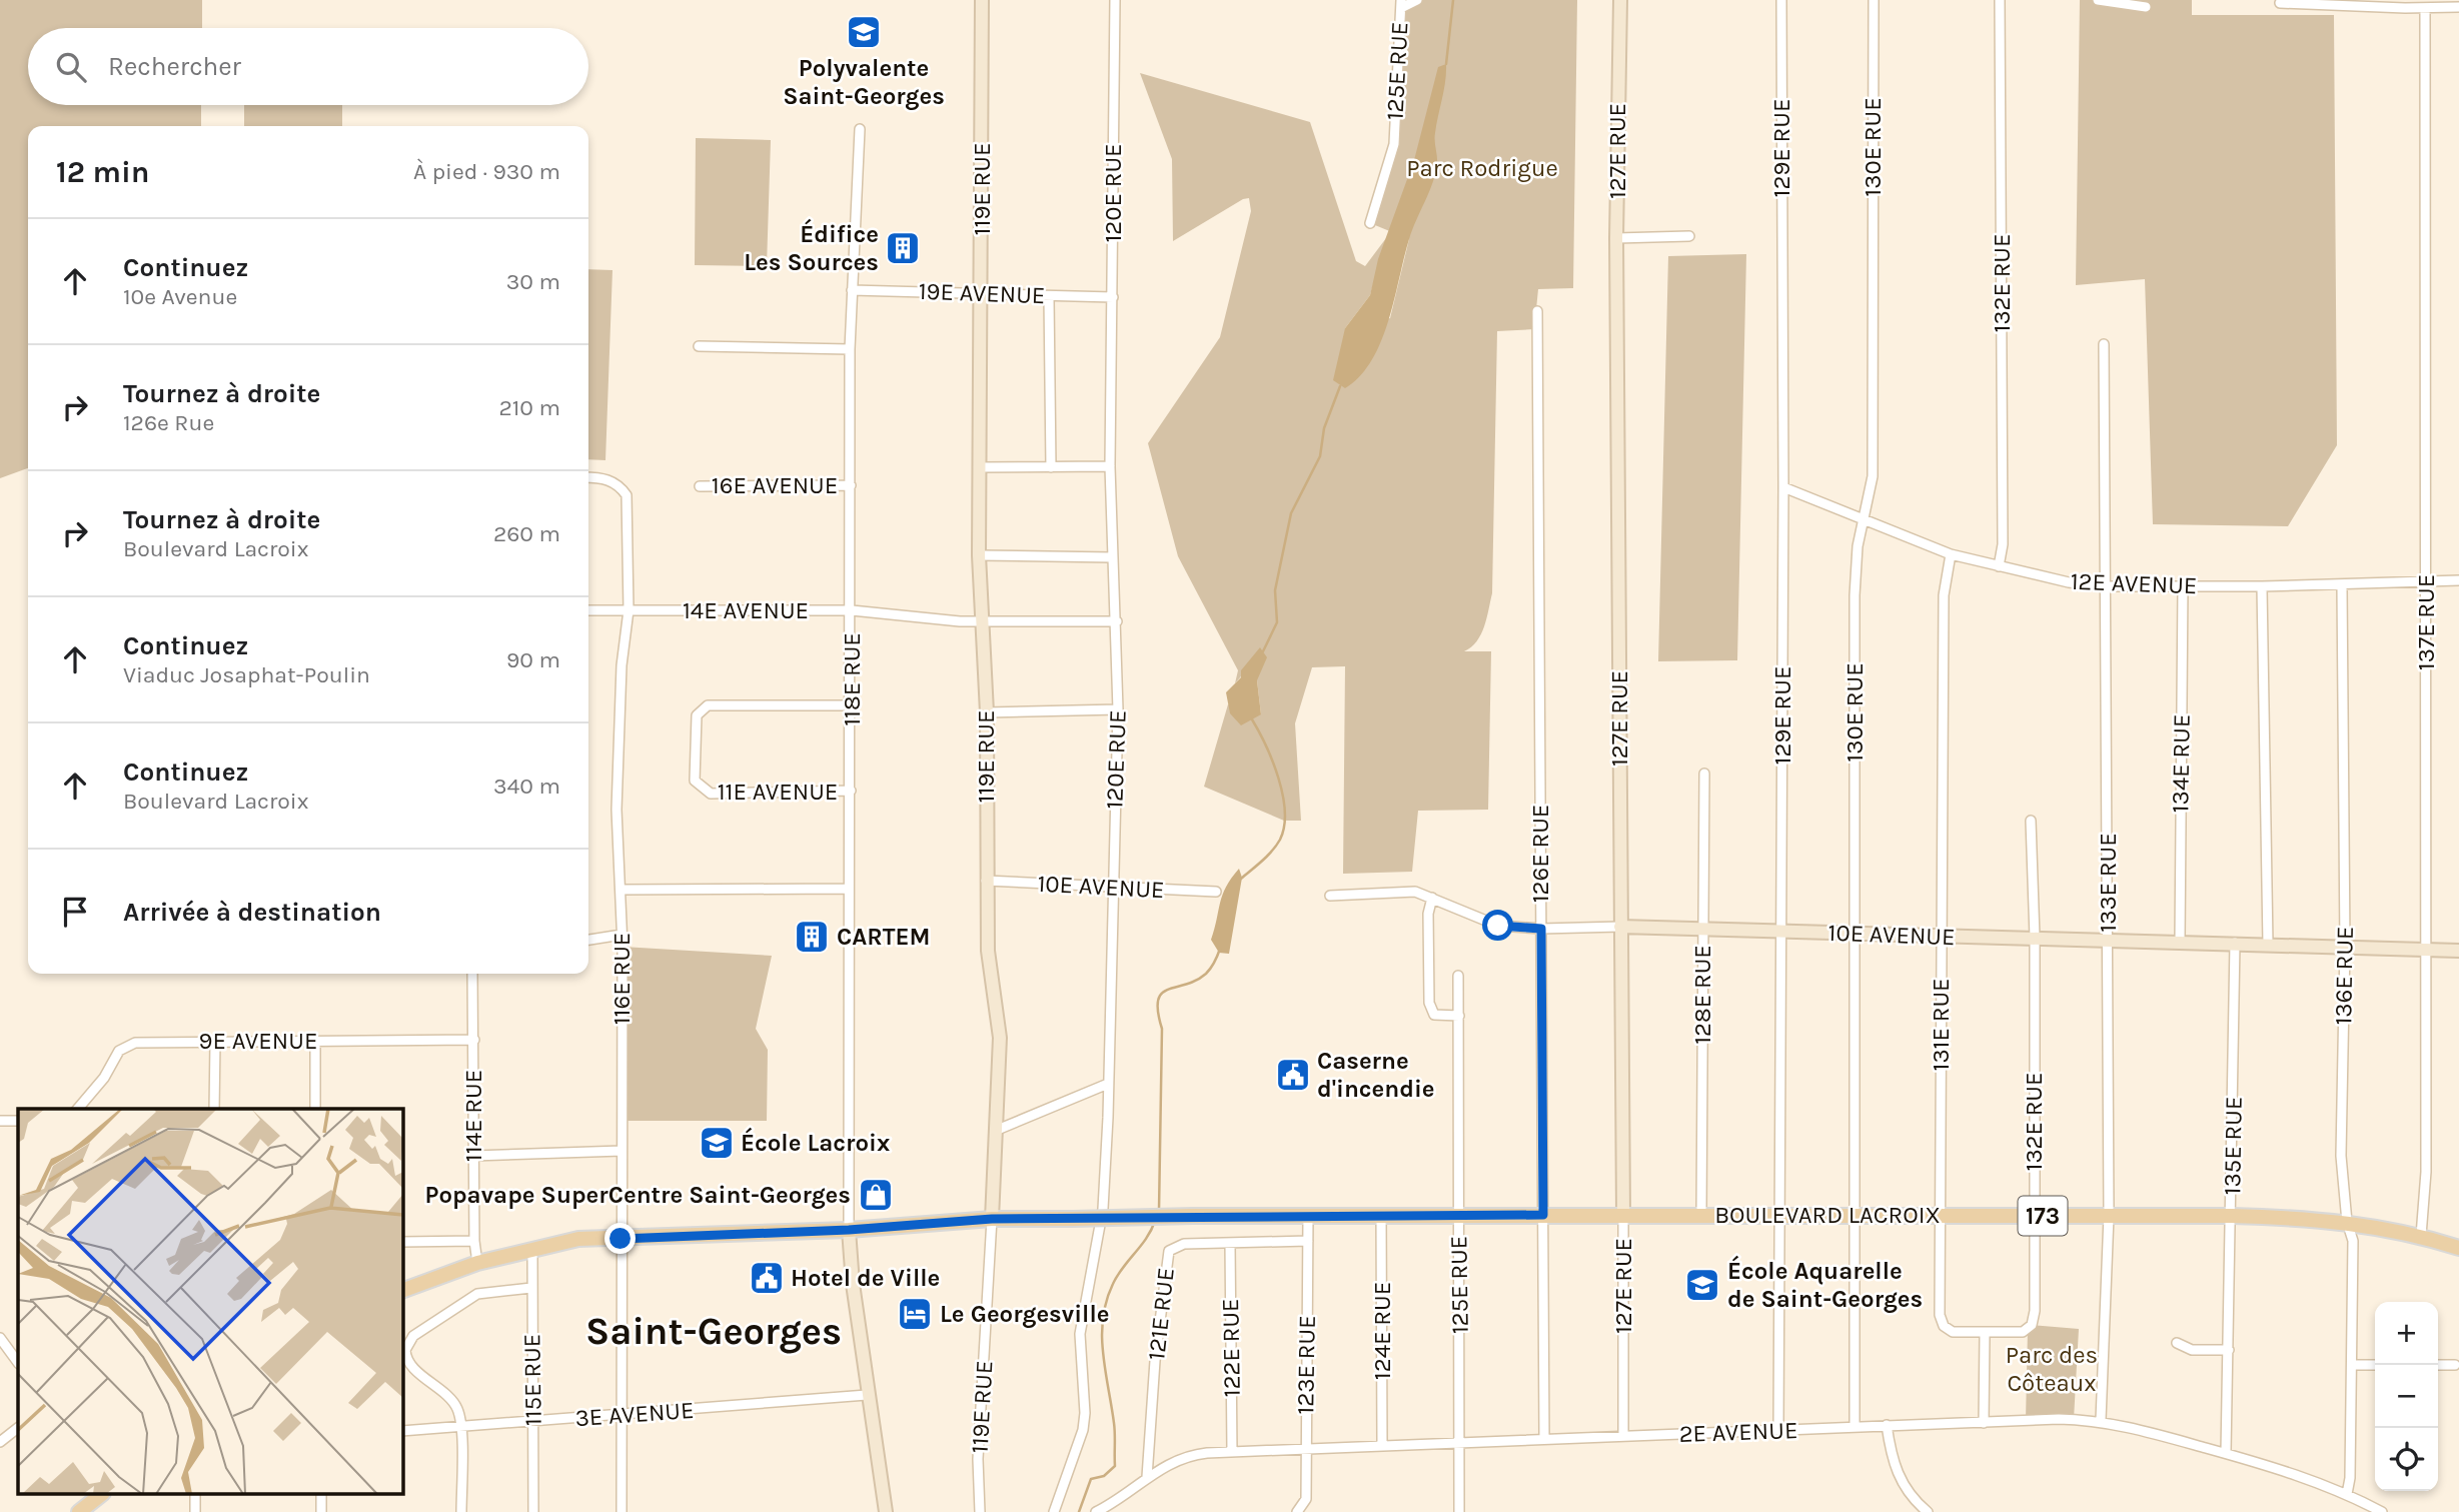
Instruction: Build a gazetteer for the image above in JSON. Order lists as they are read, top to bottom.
{
  "streets": {
    "main road": ["BOULEVARD LACROIX", "173"],
    "street": [
      "125E RUE",
      "130E RUE",
      "129E RUE",
      "127E RUE",
      "119E RUE",
      "120E RUE",
      "132E RUE",
      "19E AVENUE",
      "16E AVENUE",
      "12E AVENUE",
      "14E AVENUE",
      "137E RUE",
      "118E RUE",
      "134E RUE",
      "11E AVENUE",
      "126E RUE",
      "133E RUE",
      "10E AVENUE",
      "136E RUE",
      "116E RUE",
      "128E RUE",
      "131E RUE",
      "9E AVENUE",
      "114E RUE",
      "135E RUE",
      "121E RUE",
      "124E RUE",
      "122E RUE",
      "123E RUE",
      "115E RUE",
      "3E AVENUE",
      "2E AVENUE"
    ]
  },
  "crossings": [
    ["125E RUE", "BOULEVARD LACROIX"],
    ["125E RUE", "2E AVENUE"],
    ["130E RUE", "12E AVENUE"],
    ["130E RUE", "10E AVENUE"],
    ["130E RUE", "BOULEVARD LACROIX"],
    ["130E RUE", "2E AVENUE"],
    ["129E RUE", "12E AVENUE"],
    ["129E RUE", "10E AVENUE"],
    ["129E RUE", "BOULEVARD LACROIX"],
    ["129E RUE", "2E AVENUE"],
    ["127E RUE", "10E AVENUE"],
    ["127E RUE", "BOULEVARD LACROIX"],
    ["127E RUE", "2E AVENUE"],
    ["119E RUE", "19E AVENUE"],
    ["119E RUE", "14E AVENUE"],
    ["119E RUE", "10E AVENUE"],
    ["119E RUE", "BOULEVARD LACROIX"],
    ["119E RUE", "173"],
    ["120E RUE", "19E AVENUE"],
    ["120E RUE", "14E AVENUE"],
    ["120E RUE", "10E AVENUE"],
    ["132E RUE", "12E AVENUE"],
    ["132E RUE", "10E AVENUE"],
    ["132E RUE", "131E RUE"],
    ["132E RUE", "BOULEVARD LACROIX"],
    ["19E AVENUE", "118E RUE"],
    ["16E AVENUE", "118E RUE"],
    ["12E AVENUE", "137E RUE"],
    ["12E AVENUE", "134E RUE"],
    ["12E AVENUE", "133E RUE"],
    ["12E AVENUE", "136E RUE"],
    ["12E AVENUE", "131E RUE"],
    ["14E AVENUE", "118E RUE"],
    ["14E AVENUE", "116E RUE"],
    ["137E RUE", "10E AVENUE"],
    ["137E RUE", "BOULEVARD LACROIX"],
    ["118E RUE", "11E AVENUE"],
    ["118E RUE", "173"],
    ["134E RUE", "10E AVENUE"],
    ["126E RUE", "10E AVENUE"],
    ["126E RUE", "BOULEVARD LACROIX"],
    ["126E RUE", "2E AVENUE"],
    ["133E RUE", "10E AVENUE"],
    ["133E RUE", "BOULEVARD LACROIX"],
    ["133E RUE", "2E AVENUE"],
    ["10E AVENUE", "136E RUE"],
    ["10E AVENUE", "128E RUE"],
    ["10E AVENUE", "131E RUE"],
    ["10E AVENUE", "135E RUE"],
    ["136E RUE", "BOULEVARD LACROIX"],
    ["136E RUE", "2E AVENUE"],
    ["116E RUE", "173"],
    ["116E RUE", "3E AVENUE"],
    ["128E RUE", "BOULEVARD LACROIX"],
    ["131E RUE", "BOULEVARD LACROIX"],
    ["9E AVENUE", "114E RUE"],
    ["114E RUE", "173"],
    ["135E RUE", "BOULEVARD LACROIX"],
    ["135E RUE", "2E AVENUE"],
    ["BOULEVARD LACROIX", "173"],
    ["BOULEVARD LACROIX", "124E RUE"],
    ["BOULEVARD LACROIX", "123E RUE"],
    ["173", "115E RUE"],
    ["121E RUE", "122E RUE"],
    ["121E RUE", "123E RUE"],
    ["121E RUE", "2E AVENUE"],
    ["124E RUE", "2E AVENUE"],
    ["122E RUE", "2E AVENUE"],
    ["123E RUE", "2E AVENUE"],
    ["115E RUE", "3E AVENUE"]
  ],
  "districts": ["Saint-Georges"],
  "parks": ["Parc Rodrigue", "Parc des Côteaux"],
  "places": {
    "school or university": ["Polyvalente Saint-Georges", "École Lacroix", "École Aquarelle de Saint-Georges"],
    "building": ["Édifice Les Sources", "CARTEM"],
    "public building": ["Caserne d'incendie", "Hotel de Ville"],
    "shop": ["Popavape SuperCentre Saint-Georges"],
    "hotel": ["Le Georgesville"]
  },
  "page": {
    "search": "Rechercher",
    "heading": ["12 min", "À pied · 930 m"],
    "list": [
      ["Continuez", "10e Avenue", "30 m"],
      ["Tournez à droite", "126e Rue", "210 m"],
      ["Tournez à droite", "Boulevard Lacroix", "260 m"],
      ["Continuez", "Viaduc Josaphat-Poulin", "90 m"],
      ["Continuez", "Boulevard Lacroix", "340 m"],
      "Arrivée à destination"
    ],
    "map_buttons": ["+", "−"]
  }
}
